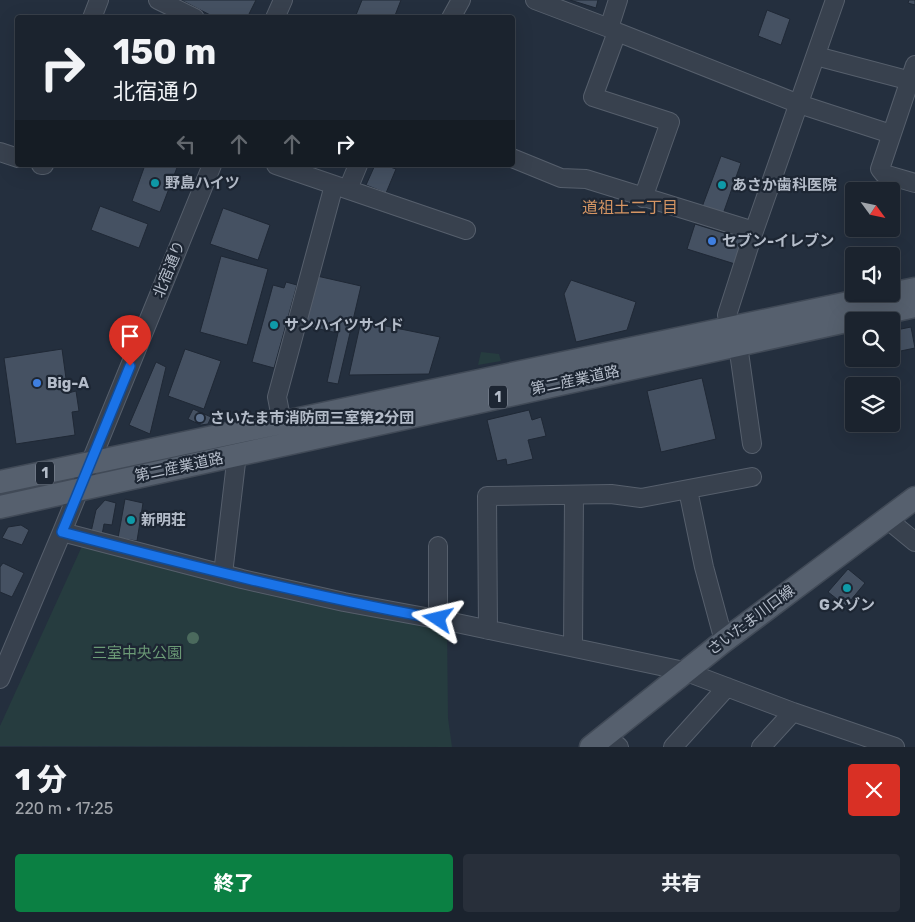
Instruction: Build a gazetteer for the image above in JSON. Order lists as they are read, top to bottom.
{
  "streets": {
    "main road": ["第二産業道路", "1", "さいたま川口線"],
    "street": ["北宿通り"]
  },
  "crossings": [
    ["北宿通り", "第二産業道路"]
  ],
  "districts": ["道祖土二丁目"],
  "parks": ["三室中央公園"],
  "places": [
    "野島ハイツ",
    "あさか歯科医院",
    "セブン-イレブン",
    "サンハイツサイド",
    "Big-A",
    "さいたま市消防団三室第2分団",
    "新明荘",
    "Gメゾン"
  ],
  "north": "bottom right",
  "page": {
    "turn": ["150 m", "北宿通り"],
    "heading": ["1 分", "220 m · 17:25"],
    "buttons": ["終了", "共有"]
  }
}
